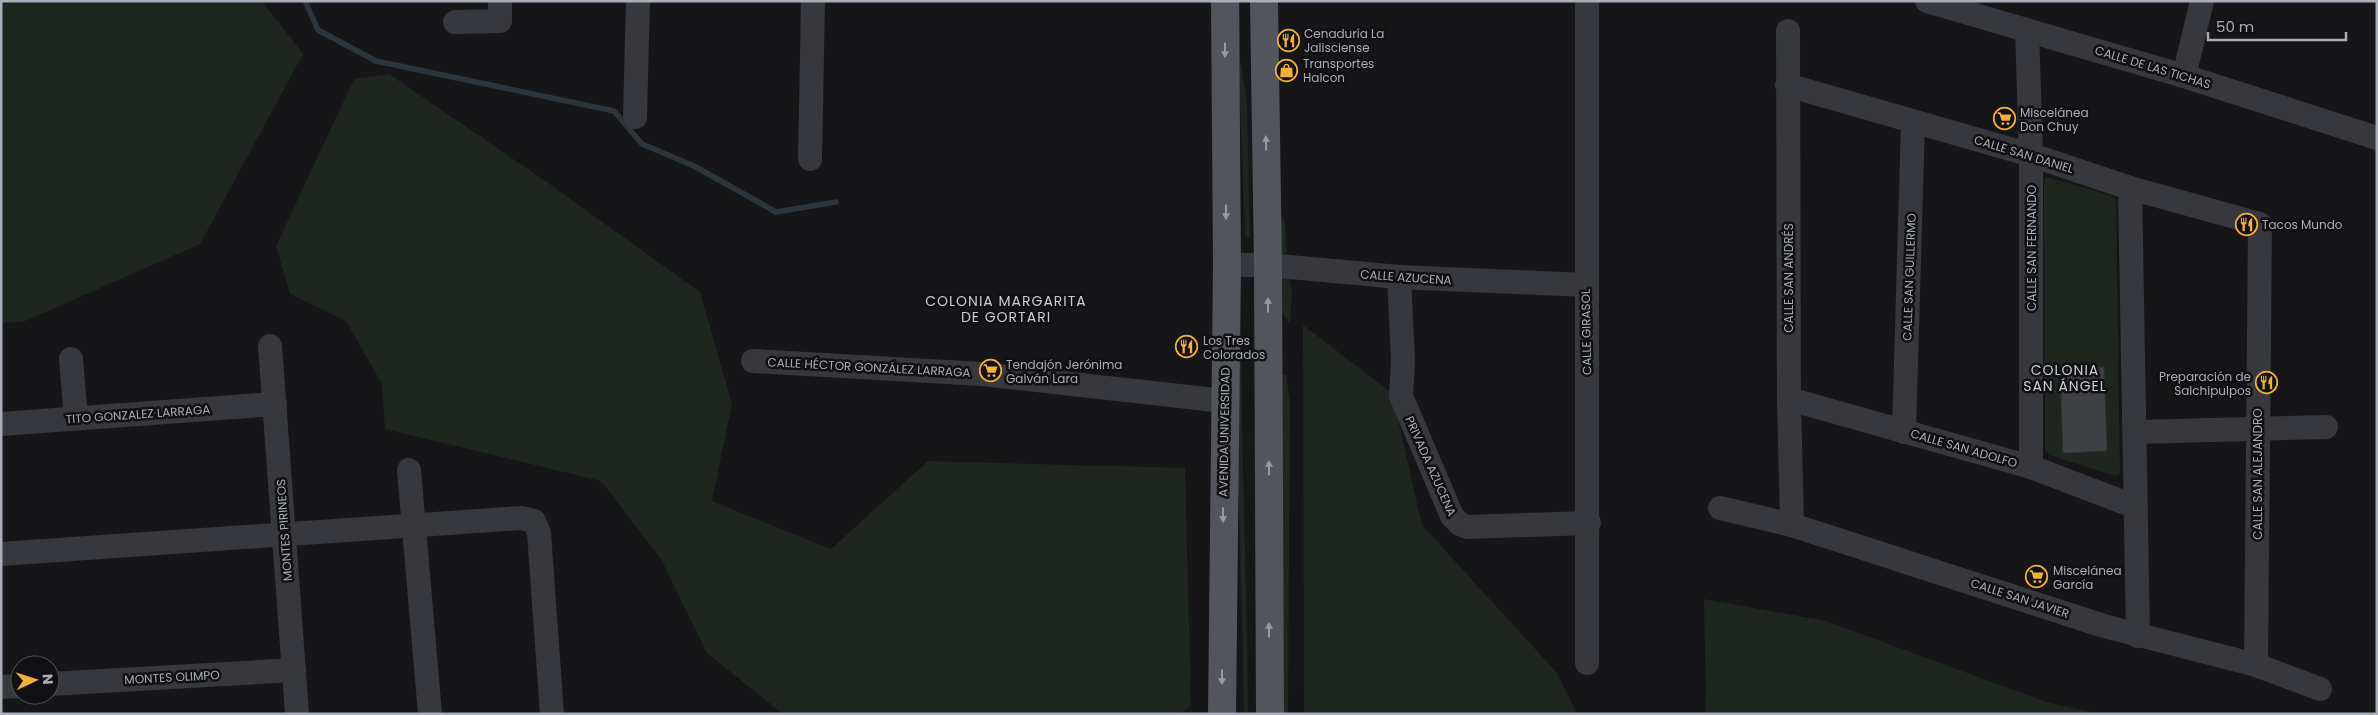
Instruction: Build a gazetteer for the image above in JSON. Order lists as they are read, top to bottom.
{
  "streets": {
    "main road": ["AVENIDA UNIVERSIDAD"],
    "street": [
      "CALLE DE LAS TICHAS",
      "CALLE SAN DANIEL",
      "CALLE SAN FERNANDO",
      "CALLE AZUCENA",
      "CALLE SAN GUILLERMO",
      "CALLE SAN ANDRÉS",
      "CALLE GIRASOL",
      "CALLE HÉCTOR GONZÁLEZ LARRAGA",
      "TITO GONZALEZ LARRAGA",
      "CALLE SAN ADOLFO",
      "PRIVADA AZUCENA",
      "CALLE SAN ALEJANDRO",
      "MONTES PIRINEOS",
      "CALLE SAN JAVIER",
      "MONTES OLIMPO"
    ]
  },
  "crossings": [
    ["CALLE DE LAS TICHAS", "CALLE SAN FERNANDO"],
    ["CALLE SAN DANIEL", "CALLE SAN FERNANDO"],
    ["CALLE SAN DANIEL", "CALLE SAN GUILLERMO"],
    ["CALLE SAN DANIEL", "CALLE SAN ANDRÉS"],
    ["CALLE SAN DANIEL", "CALLE SAN ALEJANDRO"],
    ["CALLE SAN FERNANDO", "CALLE SAN ADOLFO"],
    ["CALLE AZUCENA", "CALLE GIRASOL"],
    ["CALLE AZUCENA", "AVENIDA UNIVERSIDAD"],
    ["CALLE AZUCENA", "PRIVADA AZUCENA"],
    ["CALLE SAN GUILLERMO", "CALLE SAN ADOLFO"],
    ["CALLE SAN ANDRÉS", "CALLE SAN ADOLFO"],
    ["CALLE SAN ANDRÉS", "CALLE SAN JAVIER"],
    ["CALLE GIRASOL", "PRIVADA AZUCENA"],
    ["CALLE HÉCTOR GONZÁLEZ LARRAGA", "AVENIDA UNIVERSIDAD"],
    ["TITO GONZALEZ LARRAGA", "MONTES PIRINEOS"],
    ["CALLE SAN ALEJANDRO", "CALLE SAN JAVIER"],
    ["MONTES PIRINEOS", "MONTES OLIMPO"]
  ],
  "districts": ["COLONIA MARGARITA DE GORTARI", "COLONIA SAN ÁNGEL"],
  "places": {
    "restaurant": [
      "Cenaduría La Jalisciense",
      "Tacos Mundo",
      "Los Tres Colorados",
      "Preparación de Salchipulpos"
    ],
    "shop": ["Transportes Halcon"],
    "supermarket": ["Miscelánea Don Chuy", "Tendajón Jerónima Galván Lara", "Miscelánea García"]
  },
  "scale_bar": "50 m",
  "north": "right"
}
